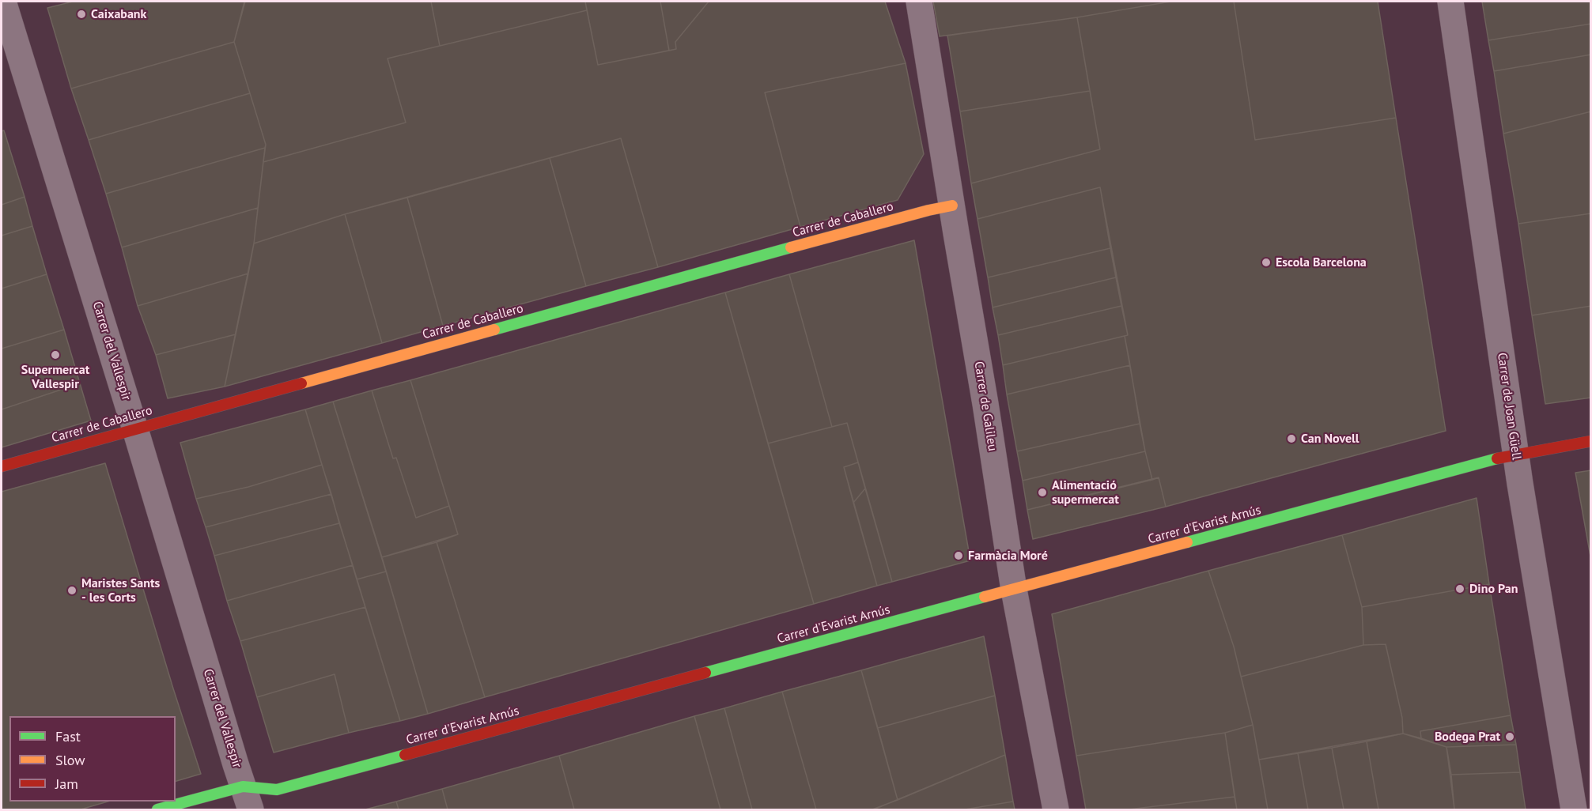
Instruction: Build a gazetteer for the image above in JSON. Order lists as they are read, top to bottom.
{
  "streets": {
    "street": [
      "Carrer de Caballero",
      "Carrer del Vallespir",
      "Carrer de Galileu",
      "Carrer de Joan Güell",
      "Carrer d'Evarist Arnús"
    ]
  },
  "crossings": [
    ["Carrer de Caballero", "Carrer del Vallespir"],
    ["Carrer de Caballero", "Carrer de Galileu"],
    ["Carrer del Vallespir", "Carrer d'Evarist Arnús"],
    ["Carrer de Galileu", "Carrer d'Evarist Arnús"],
    ["Carrer de Joan Güell", "Carrer d'Evarist Arnús"]
  ],
  "places": [
    "Caixabank",
    "Escola Barcelona",
    "Supermercat Vallespir",
    "Can Novell",
    "Alimentació supermercat",
    "Farmàcia Moré",
    "Dino Pan",
    "Maristes Sants - les Corts",
    "Bodega Prat"
  ],
  "legend": ["Fast", "Slow", "Jam"]
}
